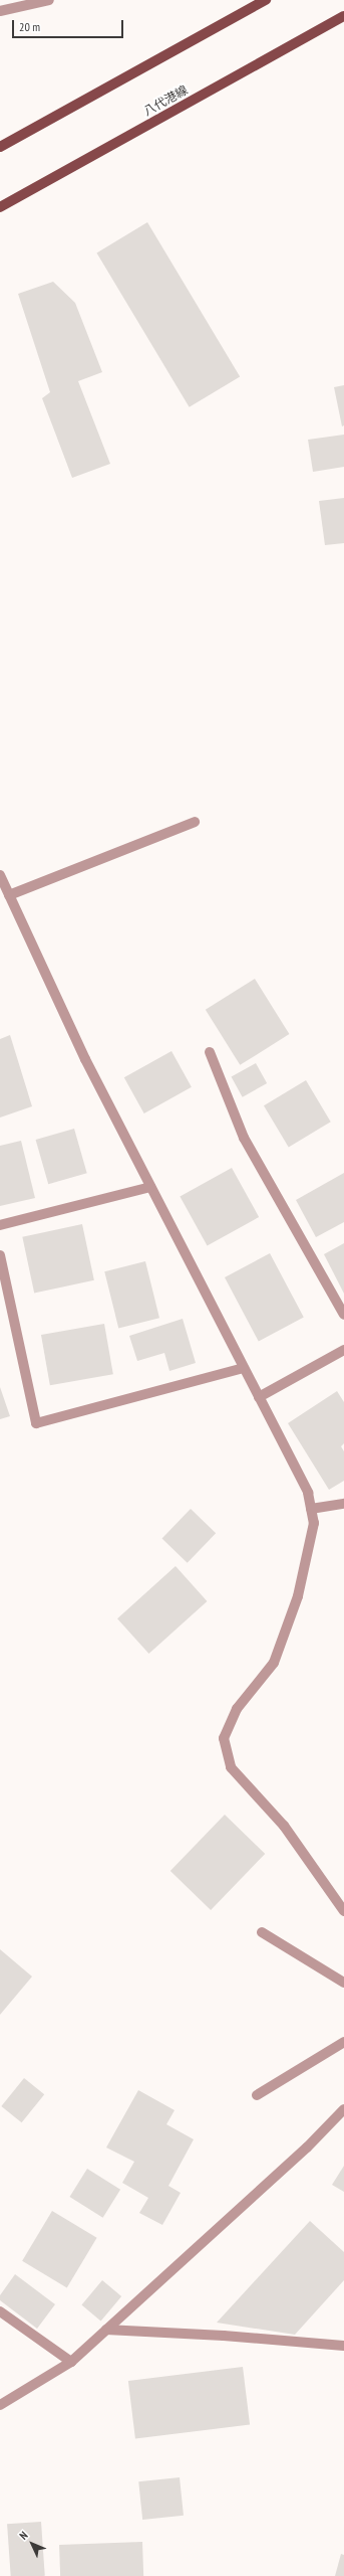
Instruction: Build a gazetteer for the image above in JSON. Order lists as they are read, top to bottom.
{
  "streets": {
    "main road": ["八代港線"]
  },
  "scale_bar": "20 m",
  "north": "top left"
}
